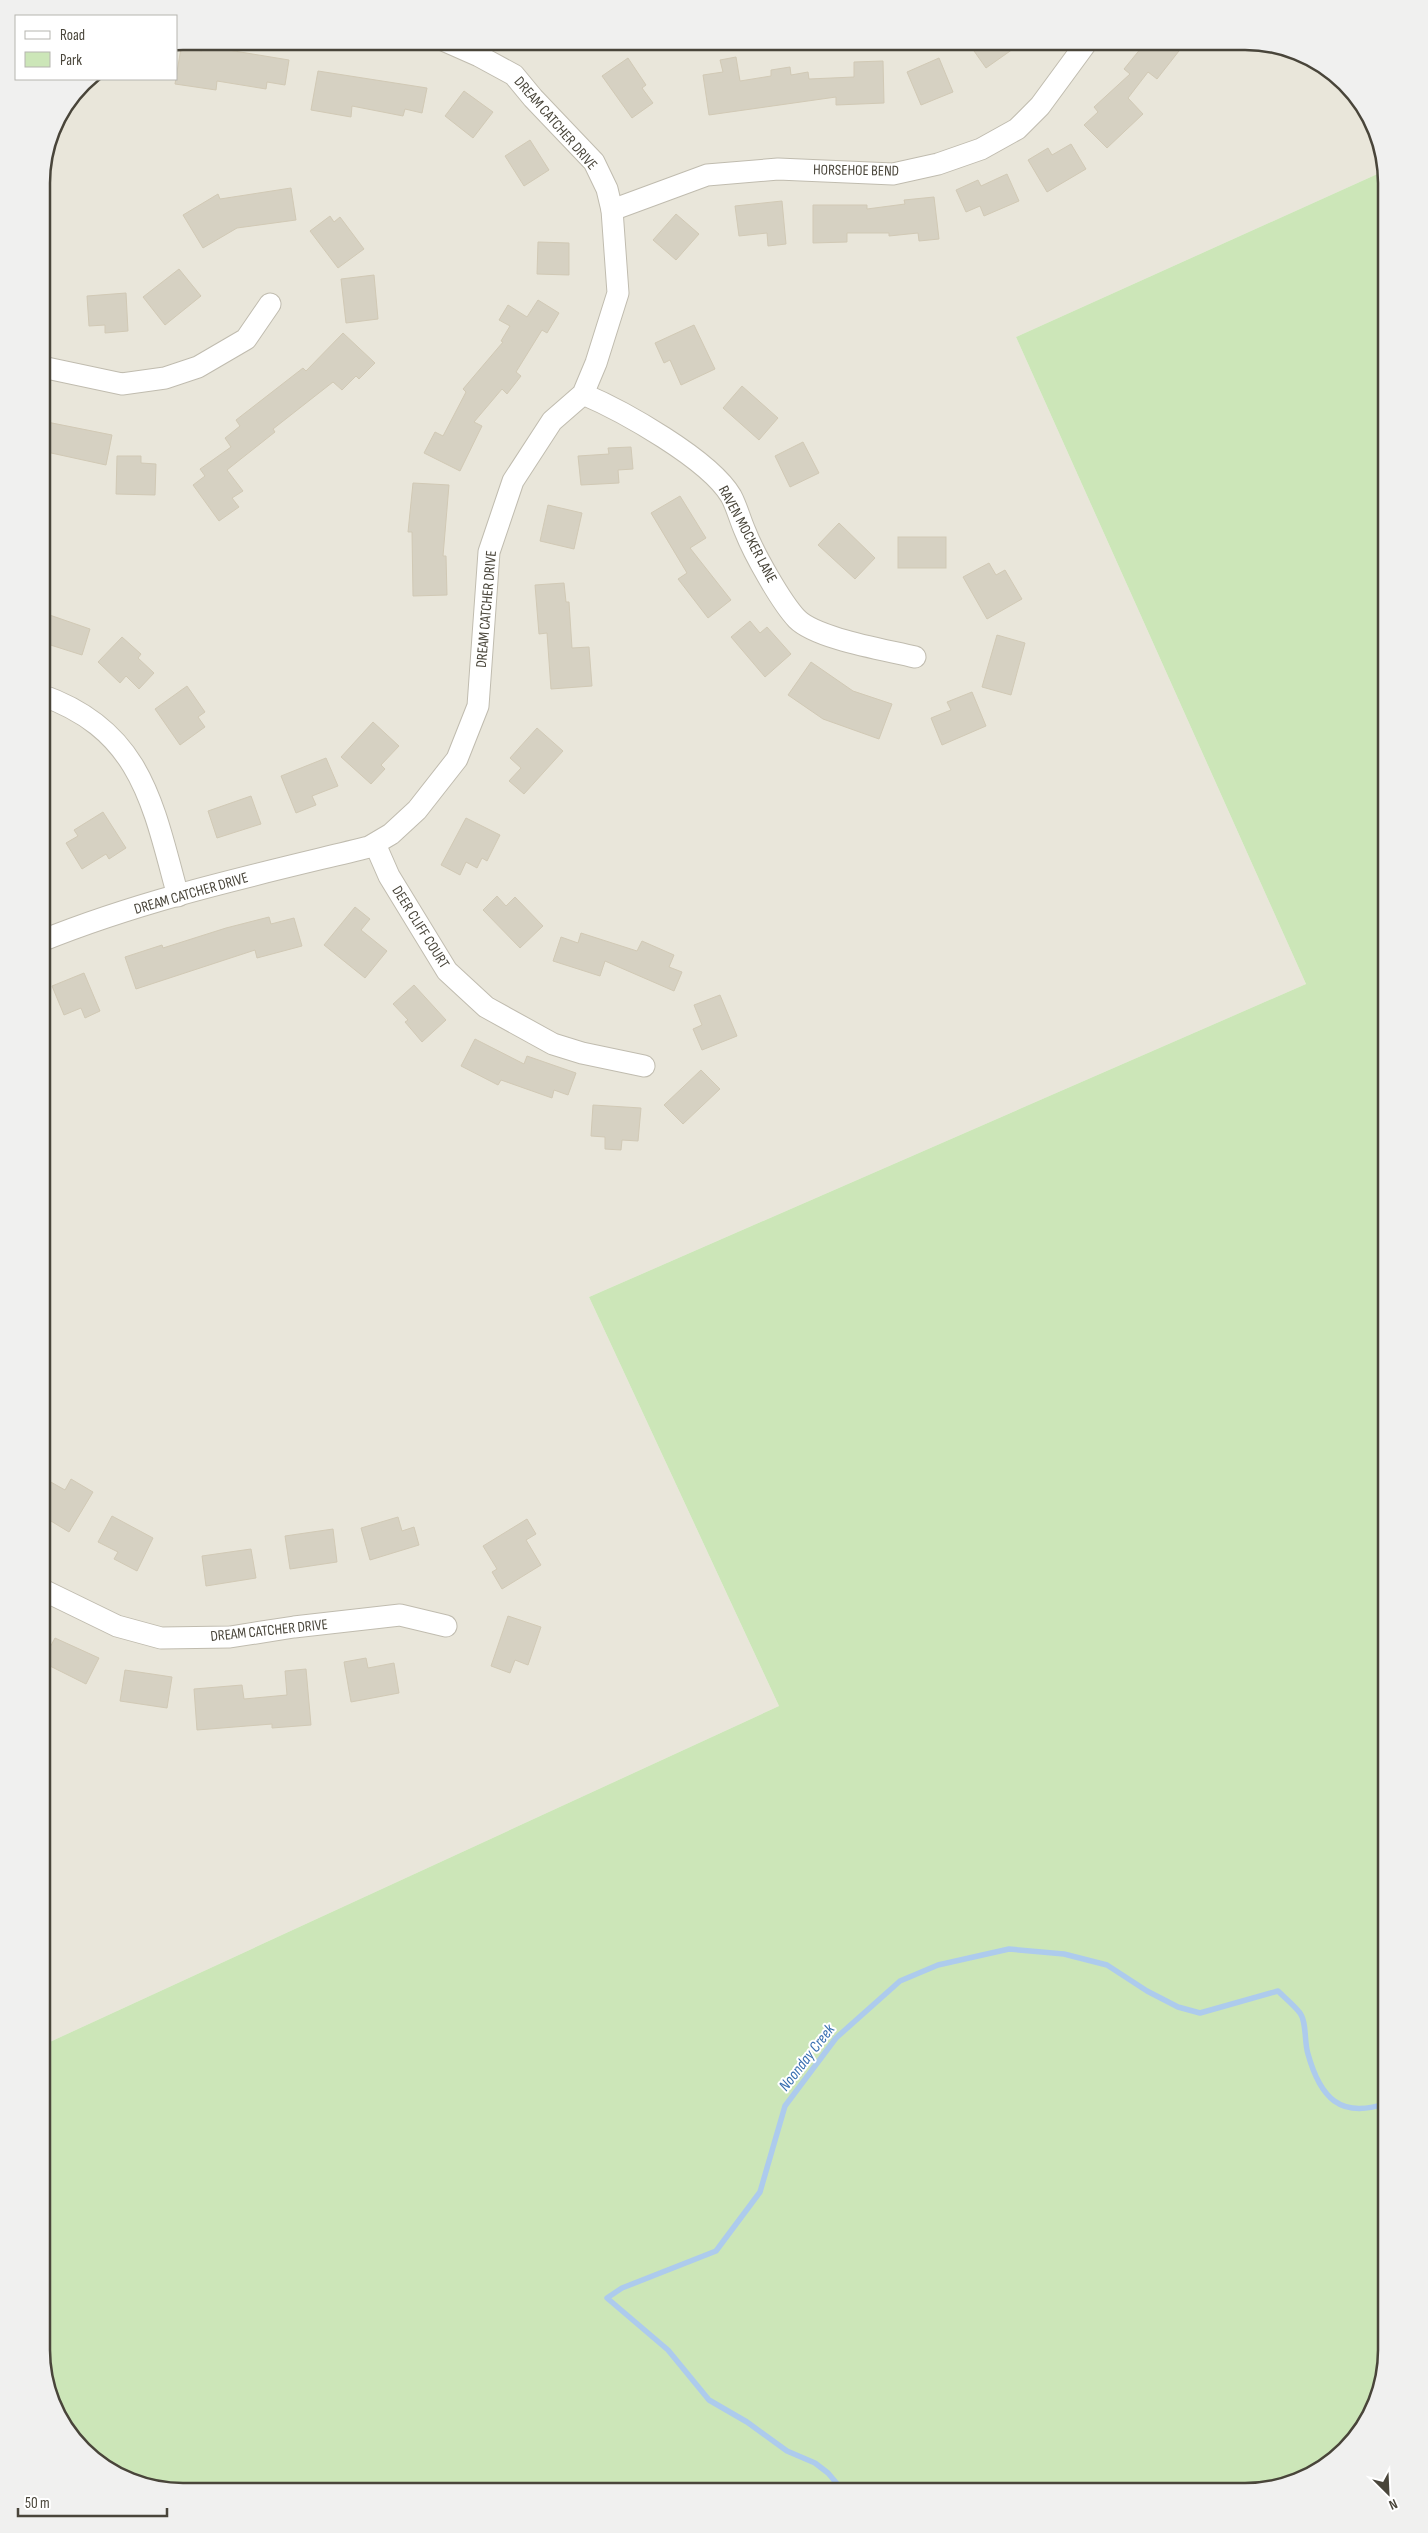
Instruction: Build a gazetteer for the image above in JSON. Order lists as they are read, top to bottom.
{
  "streets": {
    "street": [
      "DREAM CATCHER DRIVE",
      "HORSEHOE BEND",
      "RAVEN MOCKER LANE",
      "DEER CLIFF COURT"
    ]
  },
  "crossings": [
    ["DREAM CATCHER DRIVE", "HORSEHOE BEND"],
    ["DREAM CATCHER DRIVE", "RAVEN MOCKER LANE"],
    ["DREAM CATCHER DRIVE", "DEER CLIFF COURT"]
  ],
  "water": ["Noonday Creek"],
  "legend": ["Road", "Park"],
  "scale_bar": "50 m",
  "north": "bottom right"
}
